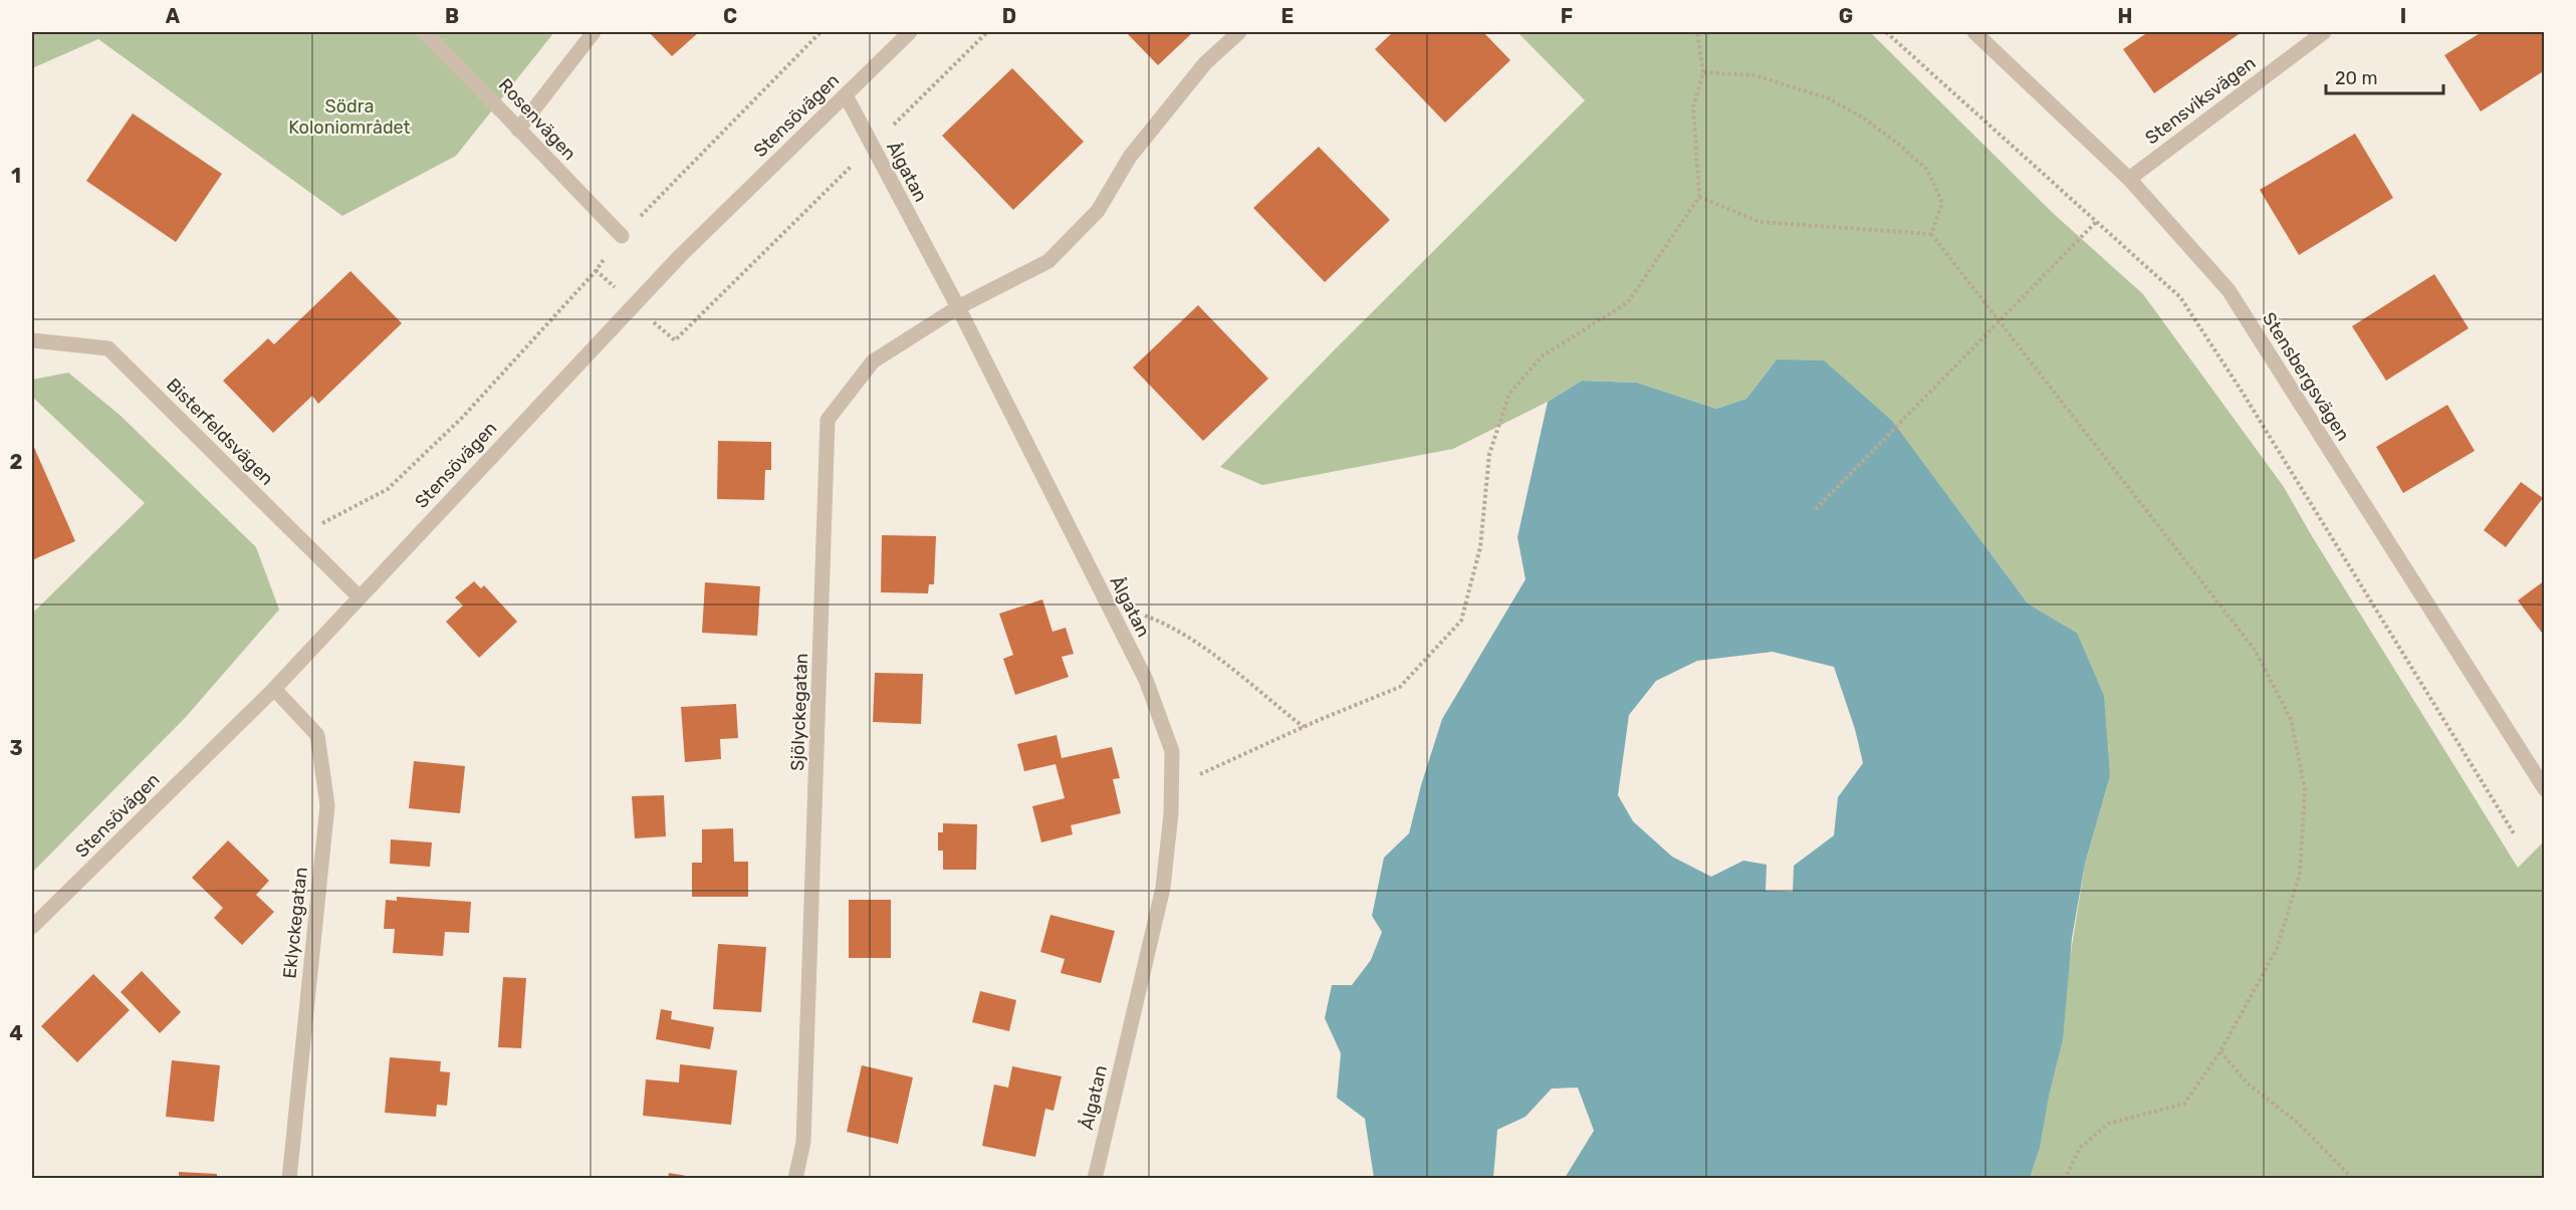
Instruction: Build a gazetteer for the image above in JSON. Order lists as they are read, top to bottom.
{
  "streets": {
    "street": [
      "Stensviksvägen",
      "Stensövägen",
      "Rosenvägen",
      "Ålgatan",
      "Stensbergsvägen",
      "Bisterfeldsvägen",
      "Sjölyckegatan",
      "Eklyckegatan"
    ]
  },
  "crossings": [
    ["Stensviksvägen", "Stensbergsvägen"],
    ["Stensövägen", "Ålgatan"],
    ["Stensövägen", "Bisterfeldsvägen"],
    ["Stensövägen", "Eklyckegatan"],
    ["Ålgatan", "Sjölyckegatan"]
  ],
  "parks": ["Södra Koloniområdet"],
  "scale_bar": "20 m",
  "grid": {
    "columns": [
      "A",
      "B",
      "C",
      "D",
      "E",
      "F",
      "G",
      "H",
      "I"
    ],
    "rows": [
      "1",
      "2",
      "3",
      "4"
    ]
  }
}
